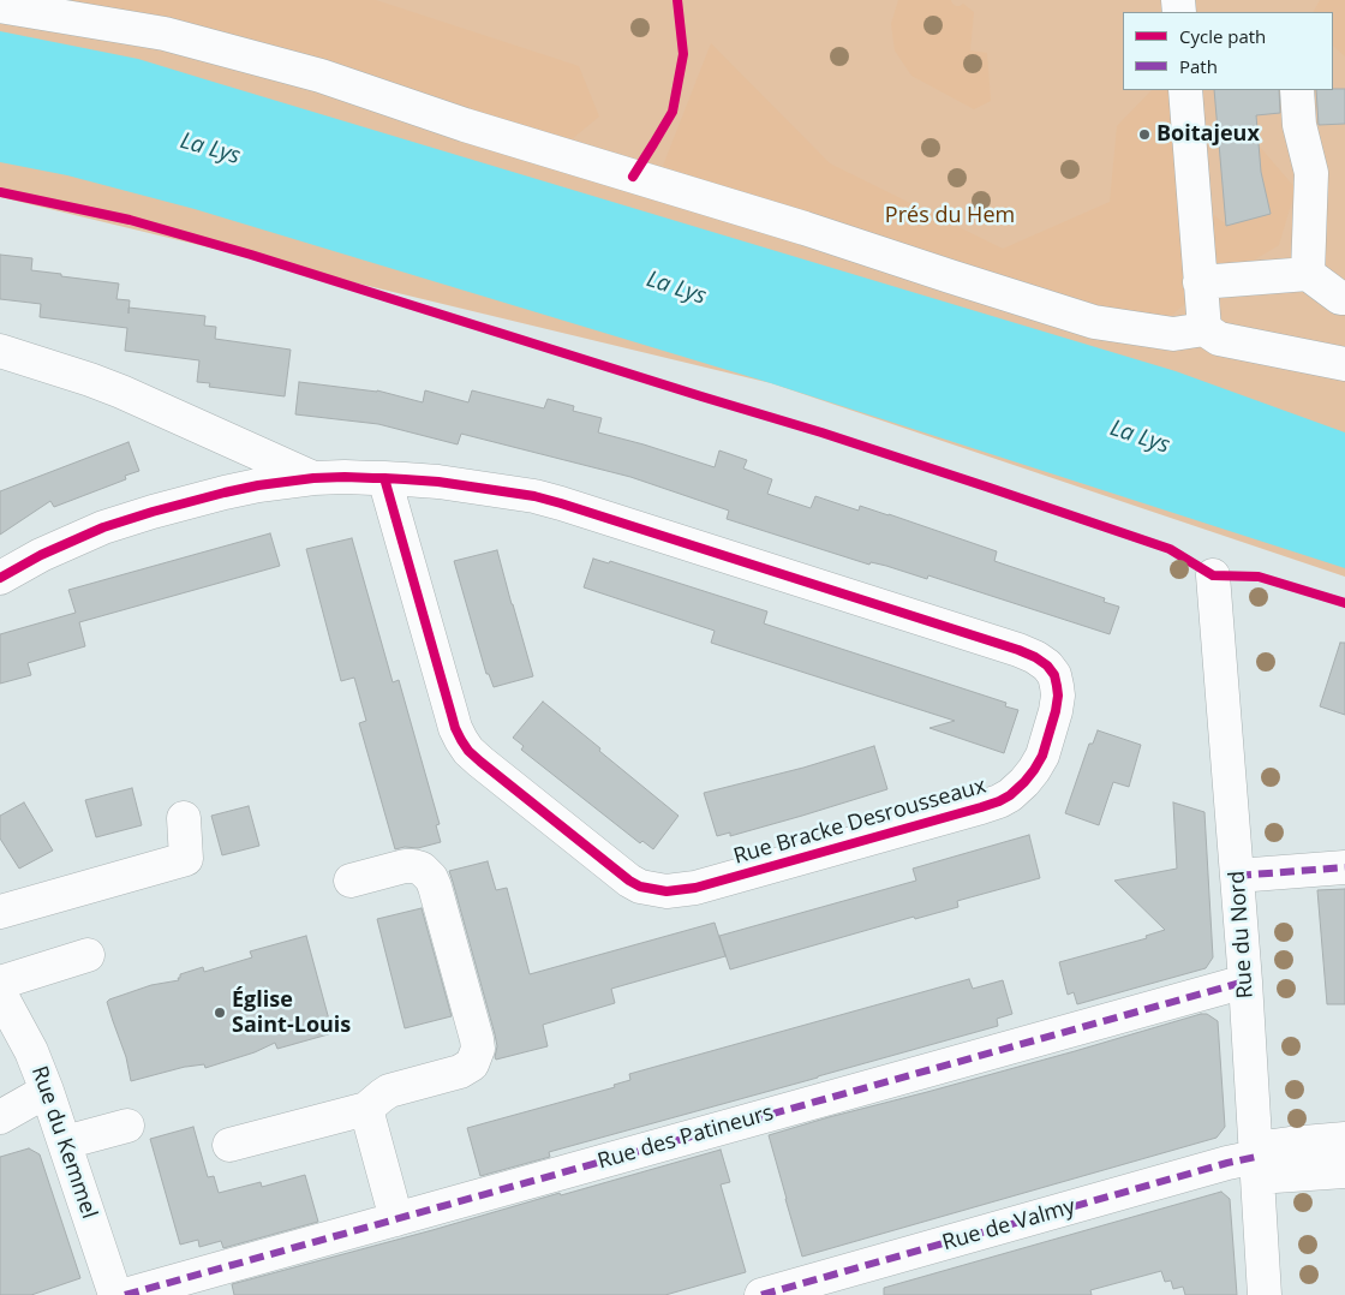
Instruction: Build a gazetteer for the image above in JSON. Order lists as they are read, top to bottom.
{
  "streets": {
    "street": [
      "Rue Bracke Desrousseaux",
      "Rue du Nord",
      "Rue des Patineurs",
      "Rue du Kemmel",
      "Rue de Valmy"
    ]
  },
  "crossings": [
    ["Rue du Nord", "Rue des Patineurs"],
    ["Rue du Nord", "Rue de Valmy"]
  ],
  "water": ["La Lys"],
  "parks": ["Prés du Hem"],
  "places": ["Boitajeux", "Église Saint-Louis"],
  "legend": ["Cycle path", "Path"]
}
